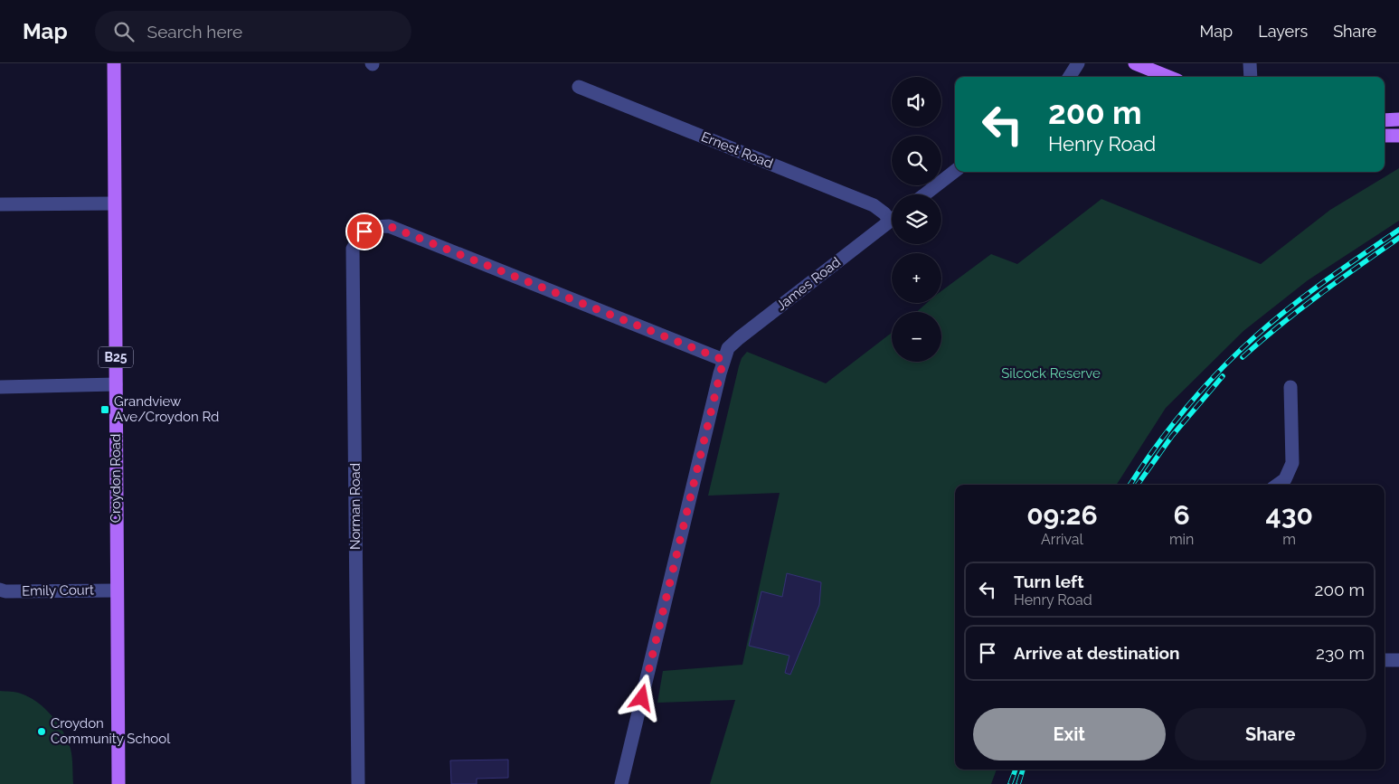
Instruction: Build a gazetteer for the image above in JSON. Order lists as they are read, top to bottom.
{
  "streets": {
    "main road": ["B25", "Croydon Road"],
    "street": [
      "Ernest Road",
      "James Road",
      "Norman Road",
      "Emily Court"
    ]
  },
  "crossings": [
    ["James Road", "Norman Road"],
    ["Croydon Road", "Emily Court"]
  ],
  "parks": ["Silcock Reserve"],
  "places": {
    "transit": ["Grandview Ave/Croydon Rd"],
    "other": ["Croydon Community School"]
  },
  "page": {
    "header": "Map",
    "search": "Search here",
    "nav": ["Map", "Layers", "Share"],
    "map_buttons": ["+", "−"],
    "turn": ["200 m", "Henry Road"],
    "eta": [
      "09:26",
      "Arrival",
      "6",
      "min",
      "430",
      "m"
    ],
    "list": [
      {
        "name": "Turn left",
        "note": "Henry Road",
        "value": "200 m"
      },
      {
        "name": "Arrive at destination",
        "value": "230 m"
      }
    ],
    "buttons": ["Exit", "Share"]
  }
}
